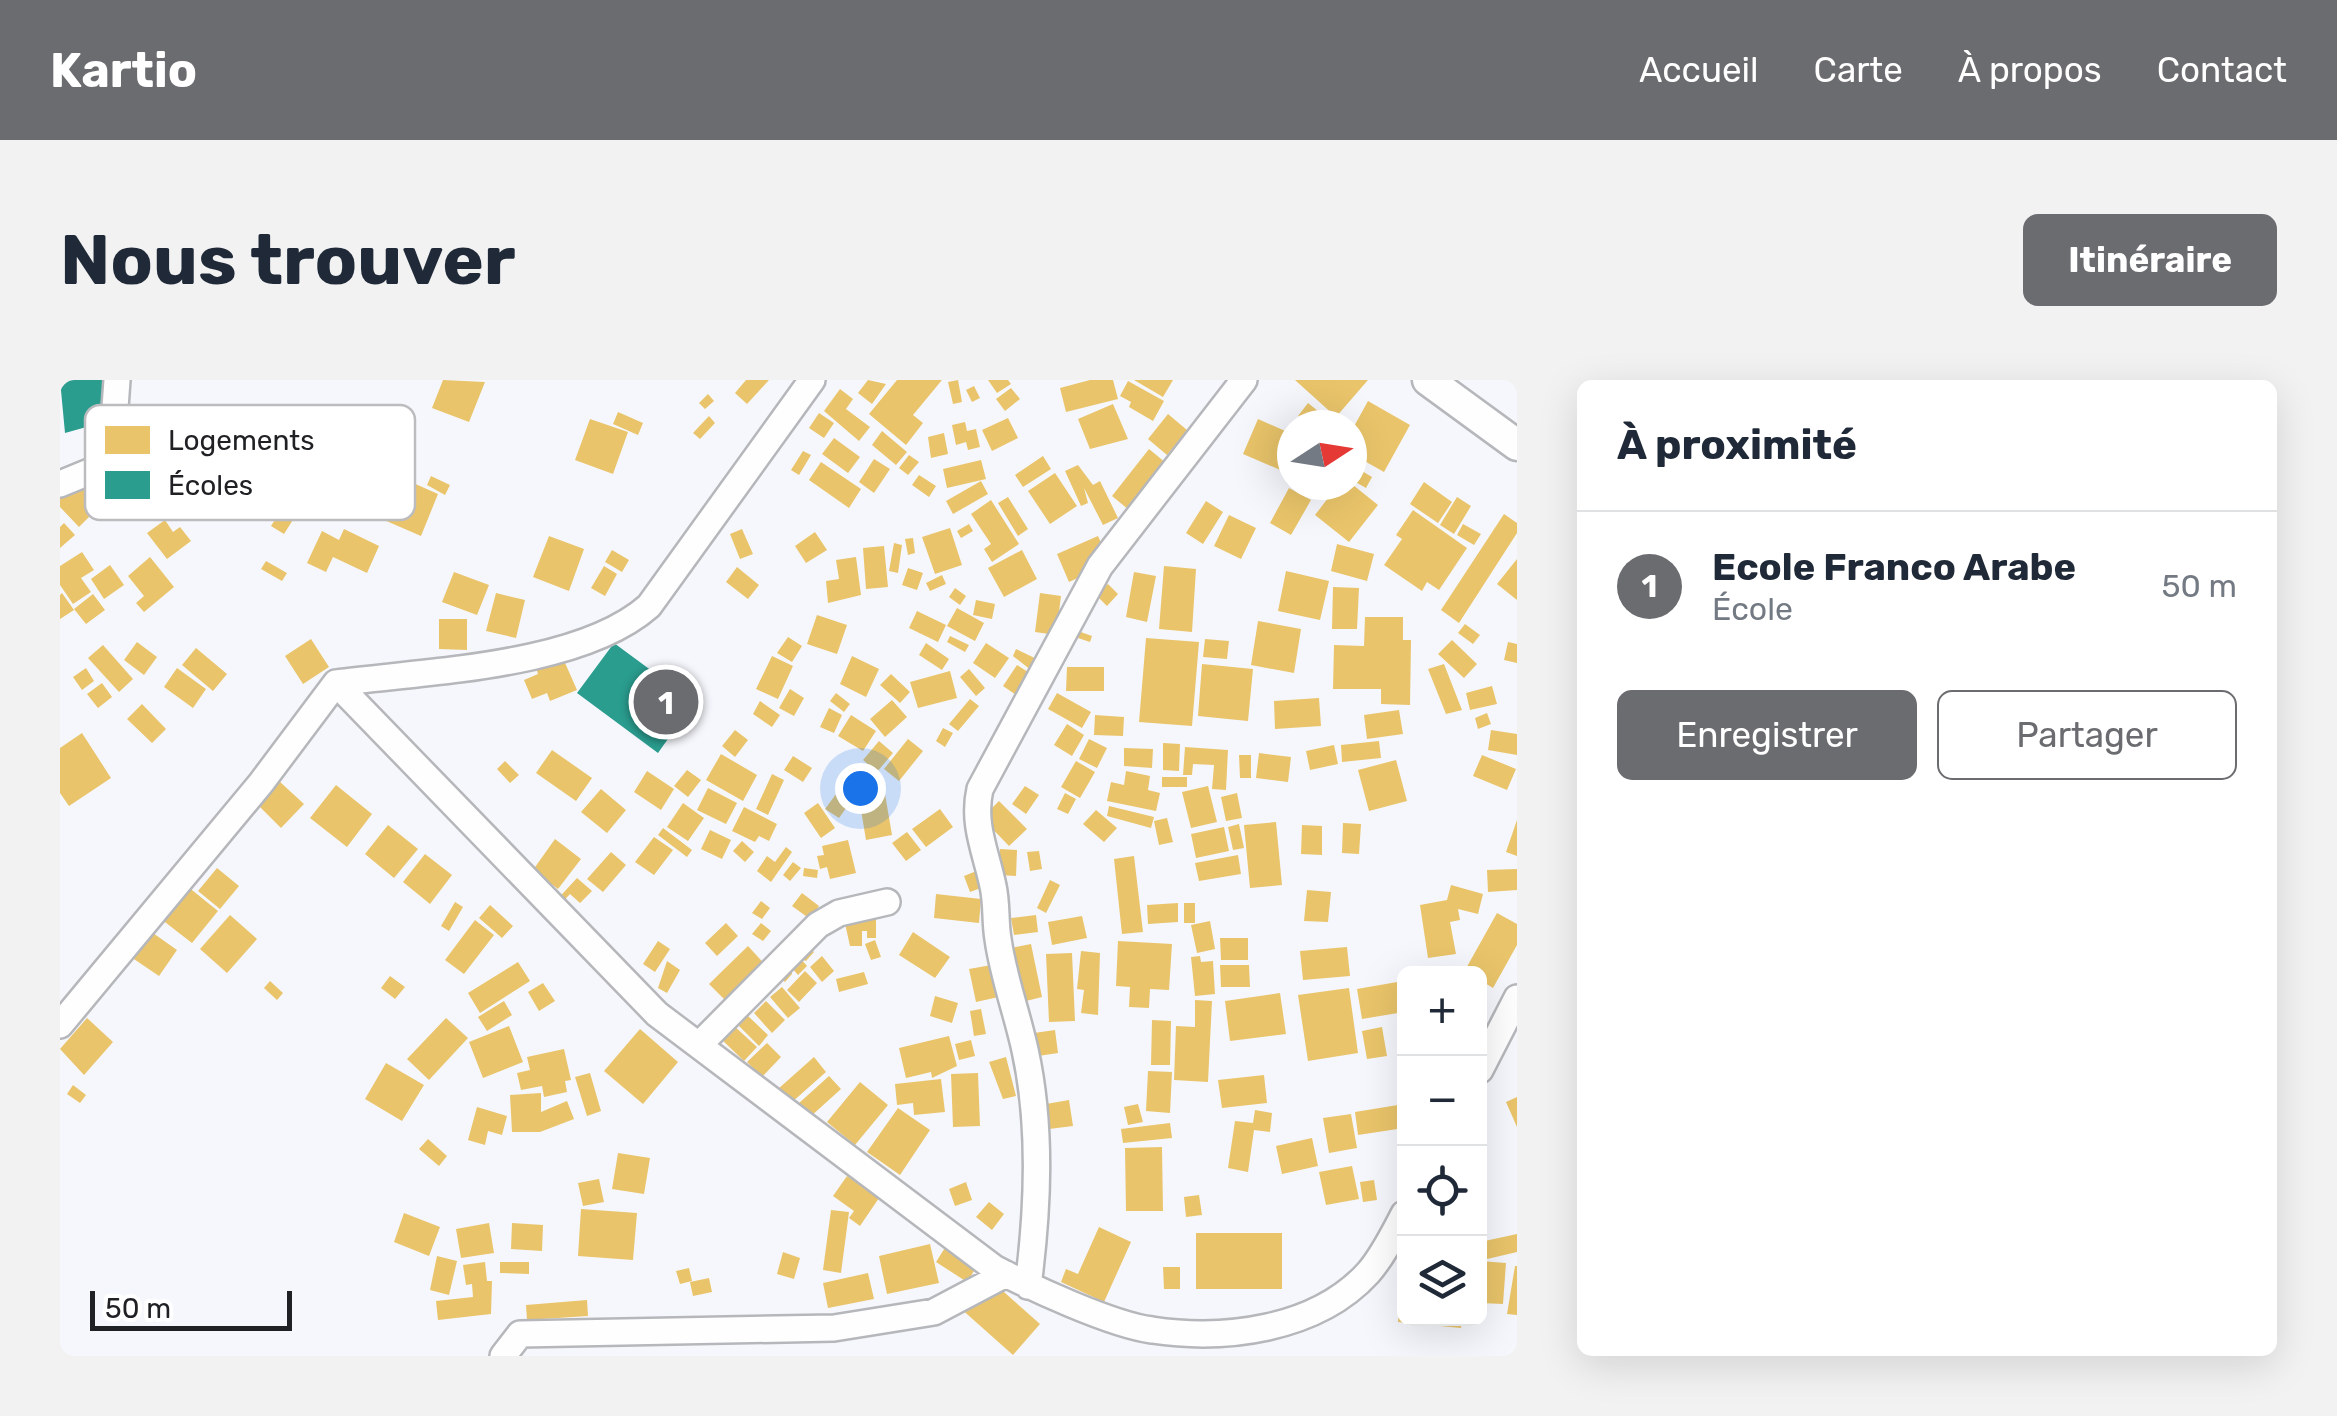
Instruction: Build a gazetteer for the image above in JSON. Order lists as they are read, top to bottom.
{
  "legend": ["Logements", "Écoles"],
  "scale_bar": "50 m",
  "north": "right",
  "page": {
    "header": "Kartio",
    "nav": [
      "Accueil",
      "Carte",
      "À propos",
      "Contact"
    ],
    "buttons": [
      "Itinéraire",
      ["Enregistrer", "Partager"]
    ],
    "title": "Nous trouver",
    "heading": "À proximité",
    "list": [
      {
        "mark": "1",
        "name": "Ecole Franco Arabe",
        "note": "École",
        "value": "50 m"
      }
    ],
    "pins": "1",
    "map_buttons": ["+", "−"],
    "scale": "50 m"
  }
}
